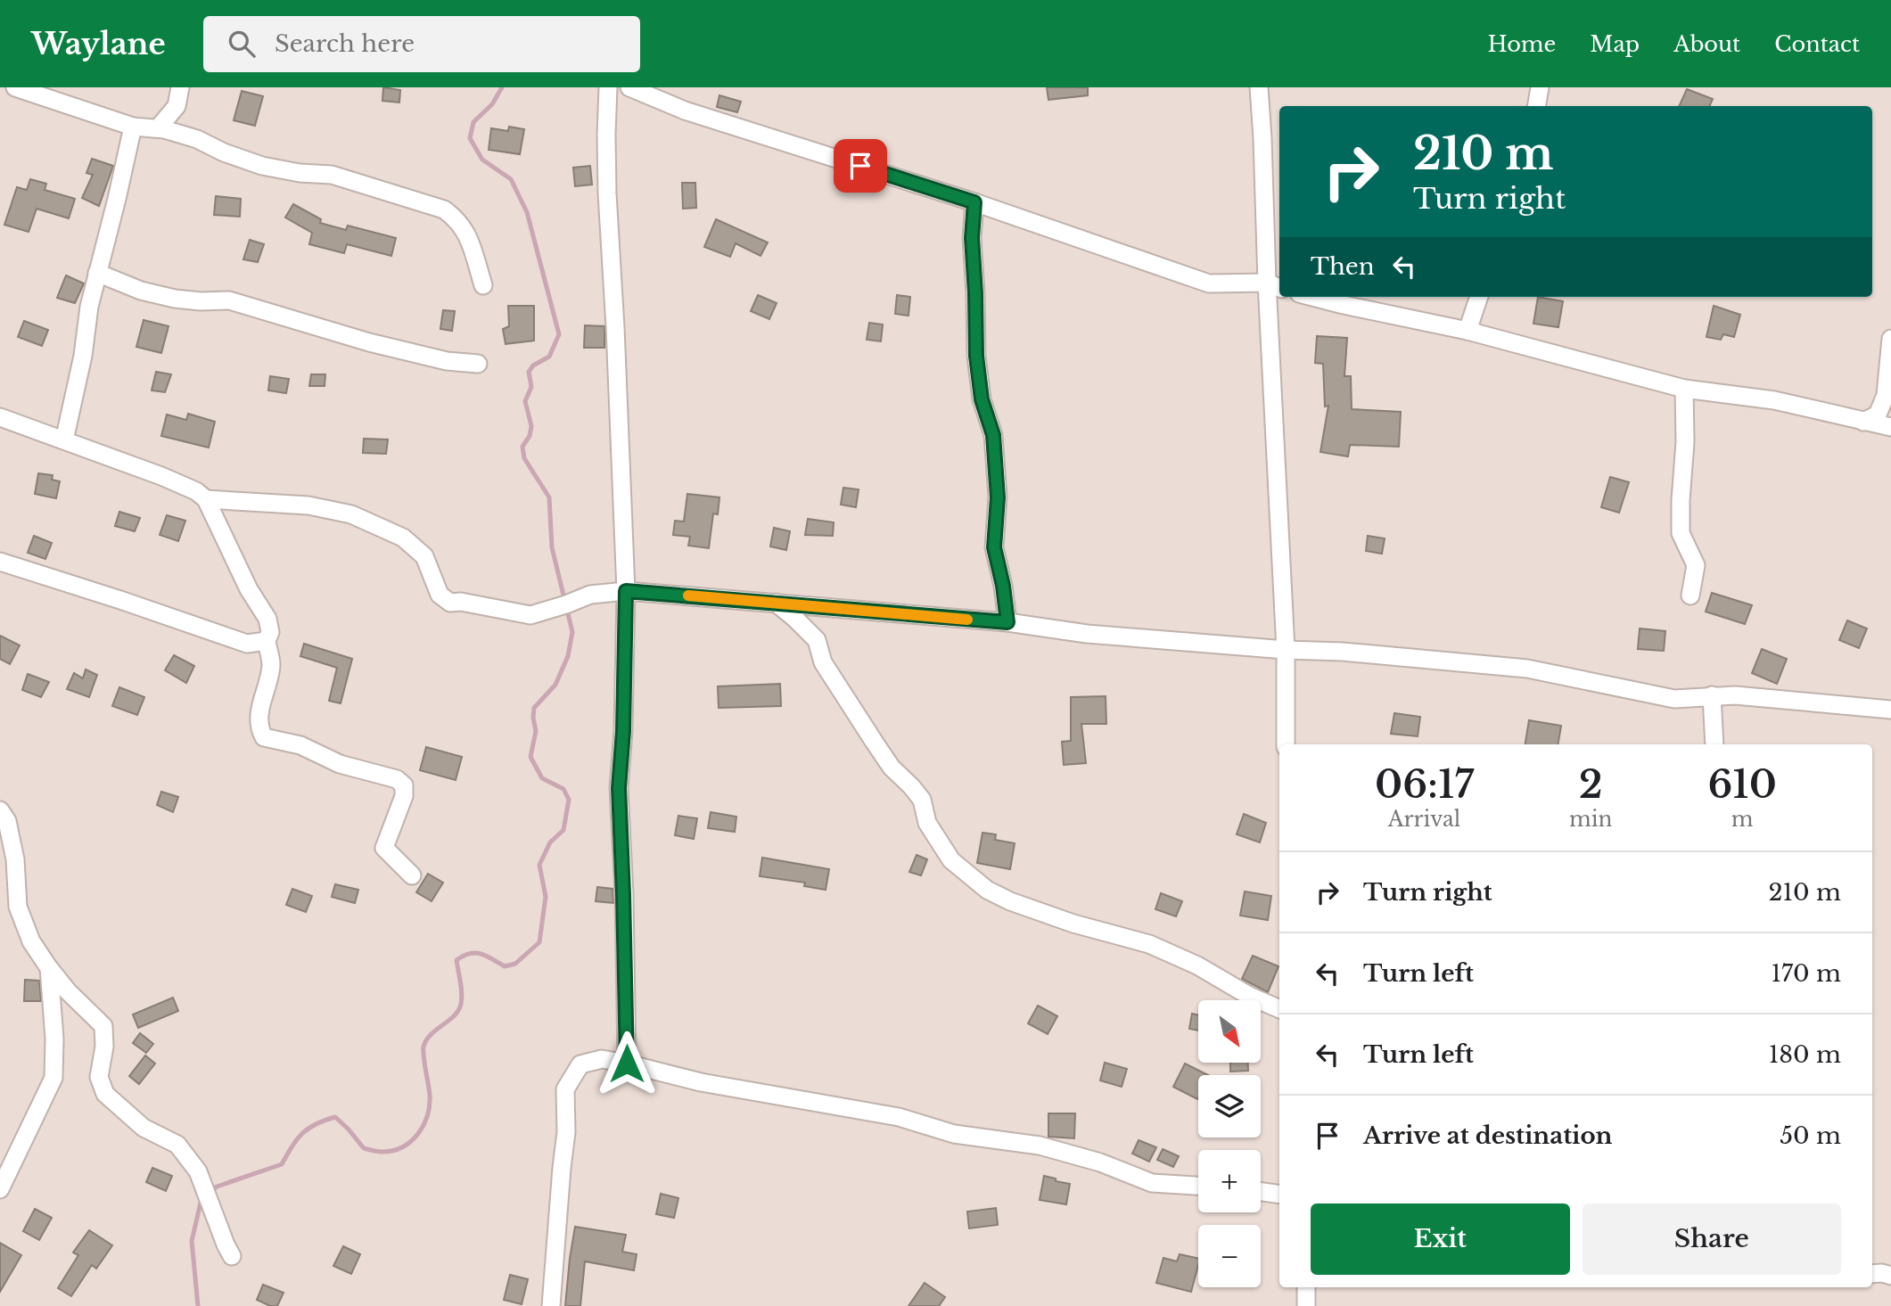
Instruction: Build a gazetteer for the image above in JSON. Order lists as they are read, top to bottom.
{
  "north": "bottom right",
  "page": {
    "header": "Waylane",
    "search": "Search here",
    "nav": [
      "Home",
      "Map",
      "About",
      "Contact"
    ],
    "turn": ["210 m", "Turn right"],
    "then": "Then",
    "eta": [
      "06:17",
      "Arrival",
      "2",
      "min",
      "610",
      "m"
    ],
    "list": [
      {
        "name": "Turn right",
        "value": "210 m"
      },
      {
        "name": "Turn left",
        "value": "170 m"
      },
      {
        "name": "Turn left",
        "value": "180 m"
      },
      {
        "name": "Arrive at destination",
        "value": "50 m"
      }
    ],
    "map_buttons": ["+", "−"],
    "buttons": ["Exit", "Share"]
  }
}
